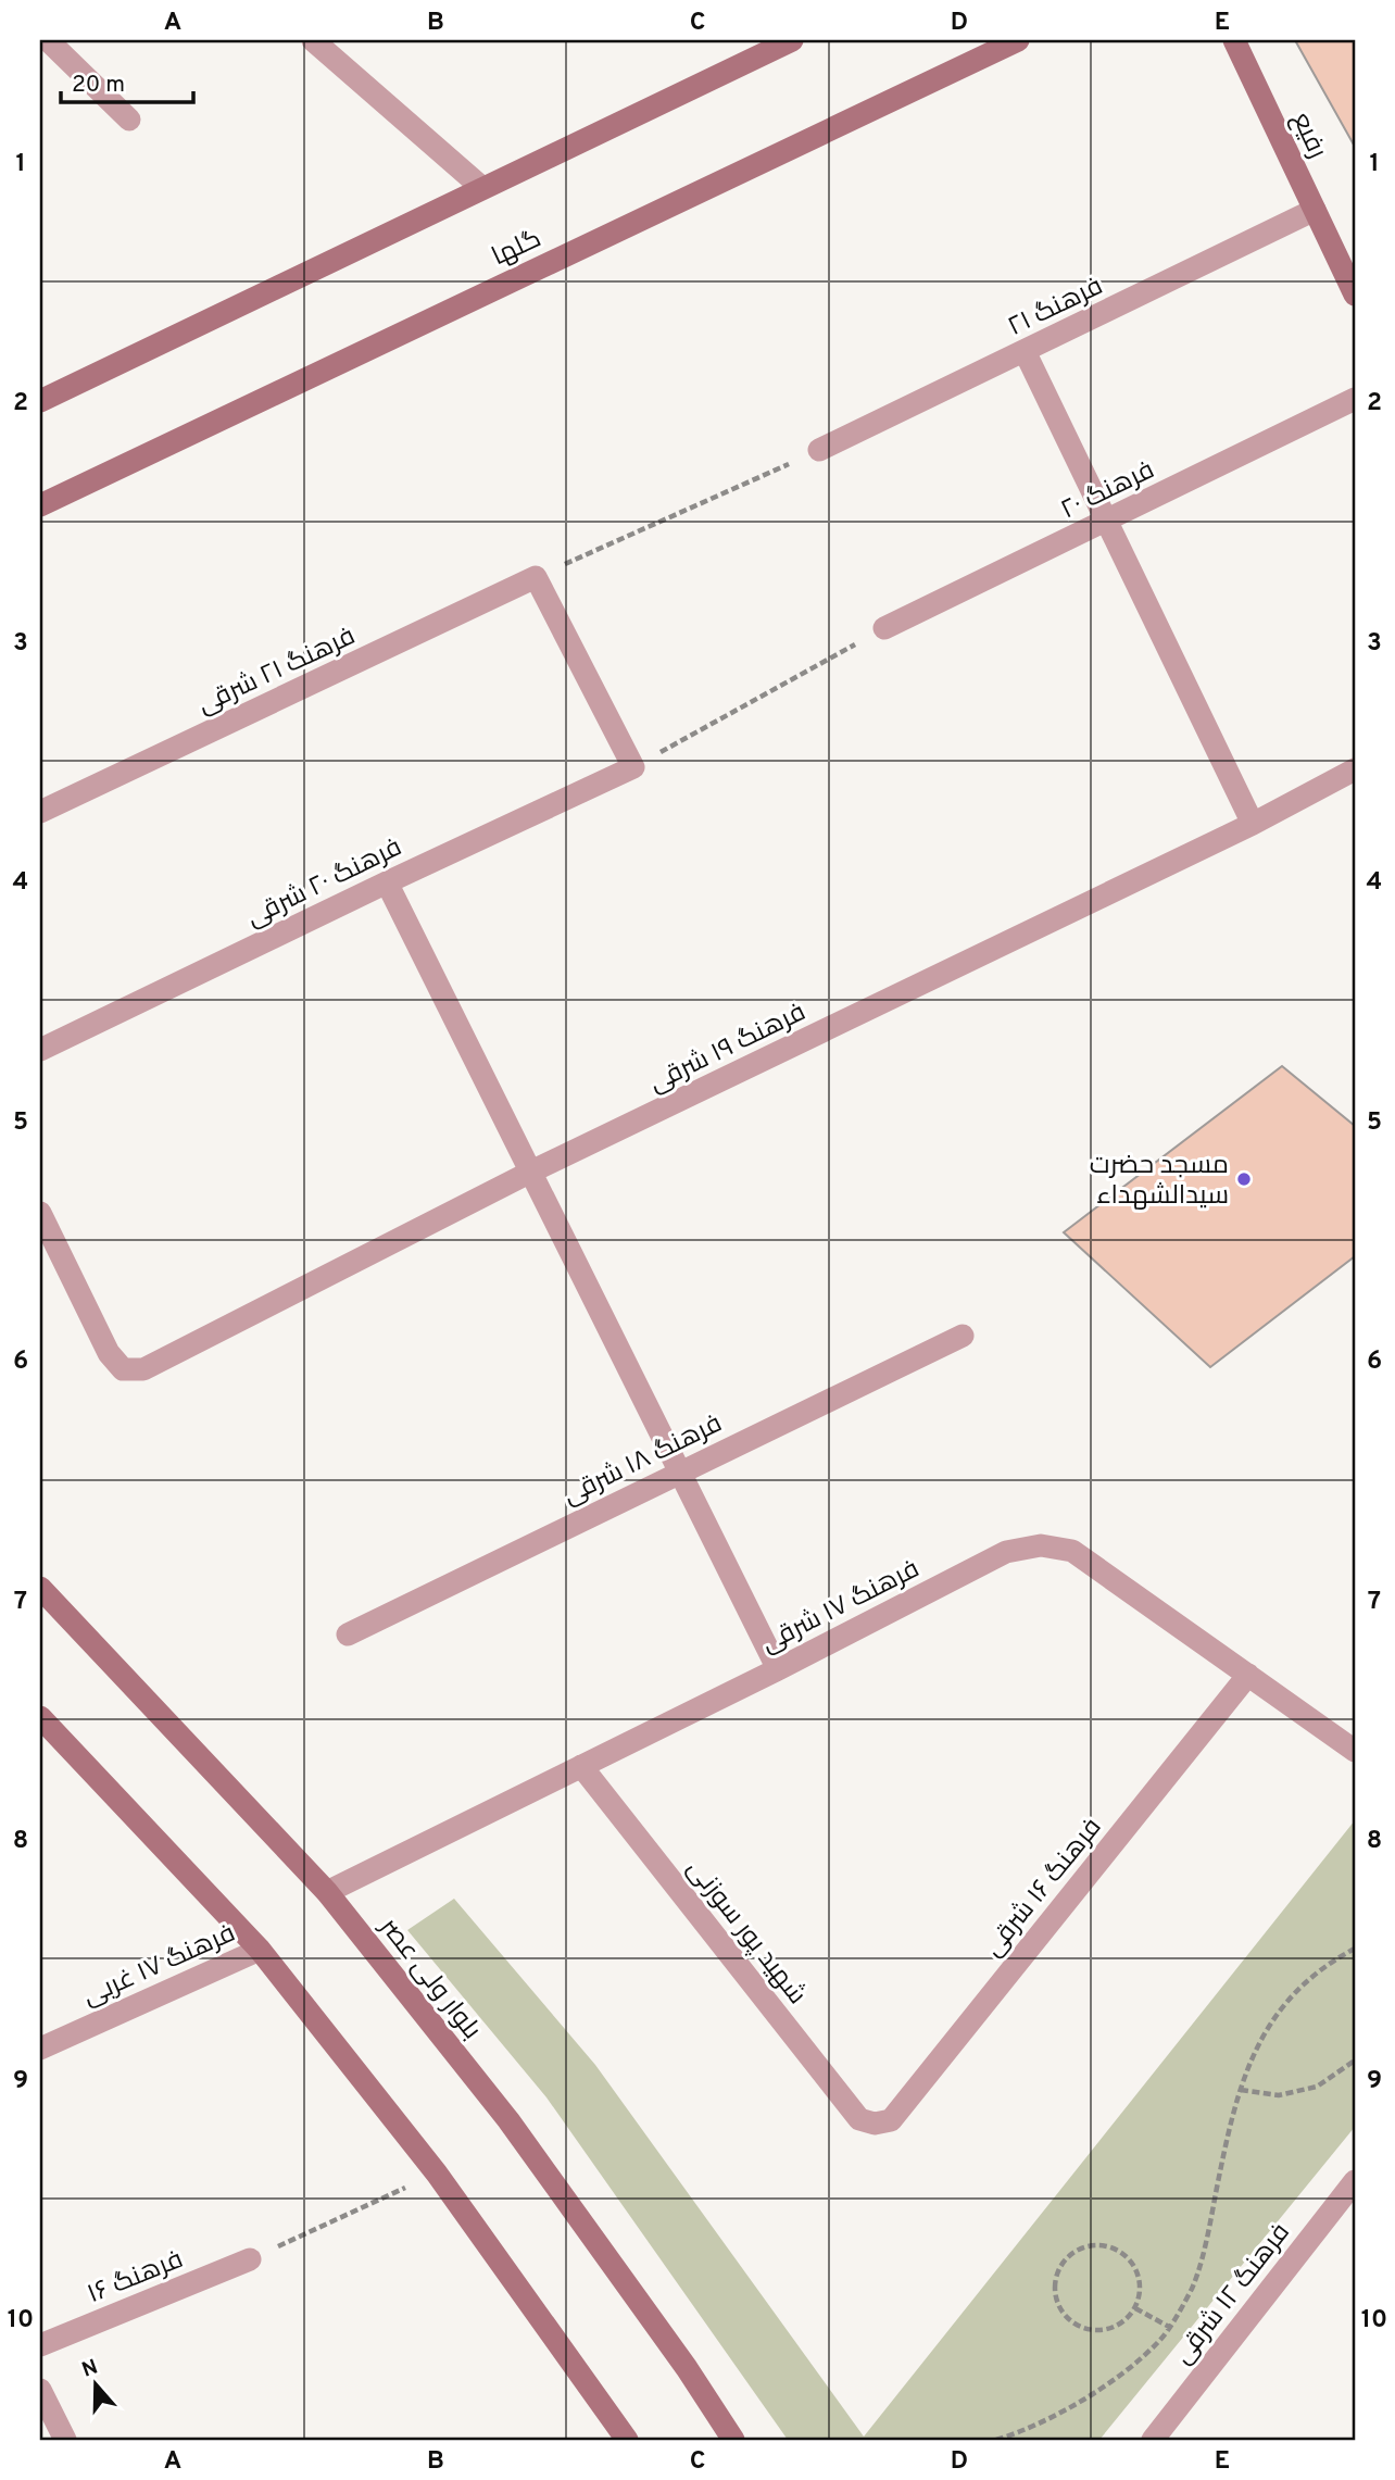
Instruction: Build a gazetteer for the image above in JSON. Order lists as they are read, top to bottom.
{
  "streets": {
    "street": [
      "رفیع",
      "گلها",
      "فرهنگ ۲۱",
      "فرهنگ ۲۰",
      "فرهنگ ۲۱ شرقی",
      "فرهنگ ۲۰ شرقی",
      "فرهنگ ۱۹ شرقی",
      "فرهنگ ۱۸ شرقی",
      "فرهنگ ۱۷ شرقی",
      "فرهنگ ۱۶ شرقی",
      "شهید پور سوزنی",
      "فرهنگ ۱۷ غربی",
      "بلوار ولی عصر",
      "فرهنگ ۱۶",
      "فرهنگ ۱۲ شرقی"
    ]
  },
  "crossings": [
    ["رفیع", "فرهنگ ۲۱"],
    ["فرهنگ ۱۷ شرقی", "فرهنگ ۱۶ شرقی"],
    ["فرهنگ ۱۷ شرقی", "شهید پور سوزنی"],
    ["فرهنگ ۱۷ شرقی", "بلوار ولی عصر"],
    ["فرهنگ ۱۶ شرقی", "شهید پور سوزنی"]
  ],
  "places": ["مسجد حضرت سیدالشهداء"],
  "scale_bar": "20 m",
  "north": "top",
  "grid": {
    "columns": [
      "A",
      "B",
      "C",
      "D",
      "E"
    ],
    "rows": [
      "1",
      "2",
      "3",
      "4",
      "5",
      "6",
      "7",
      "8",
      "9",
      "10"
    ]
  }
}
